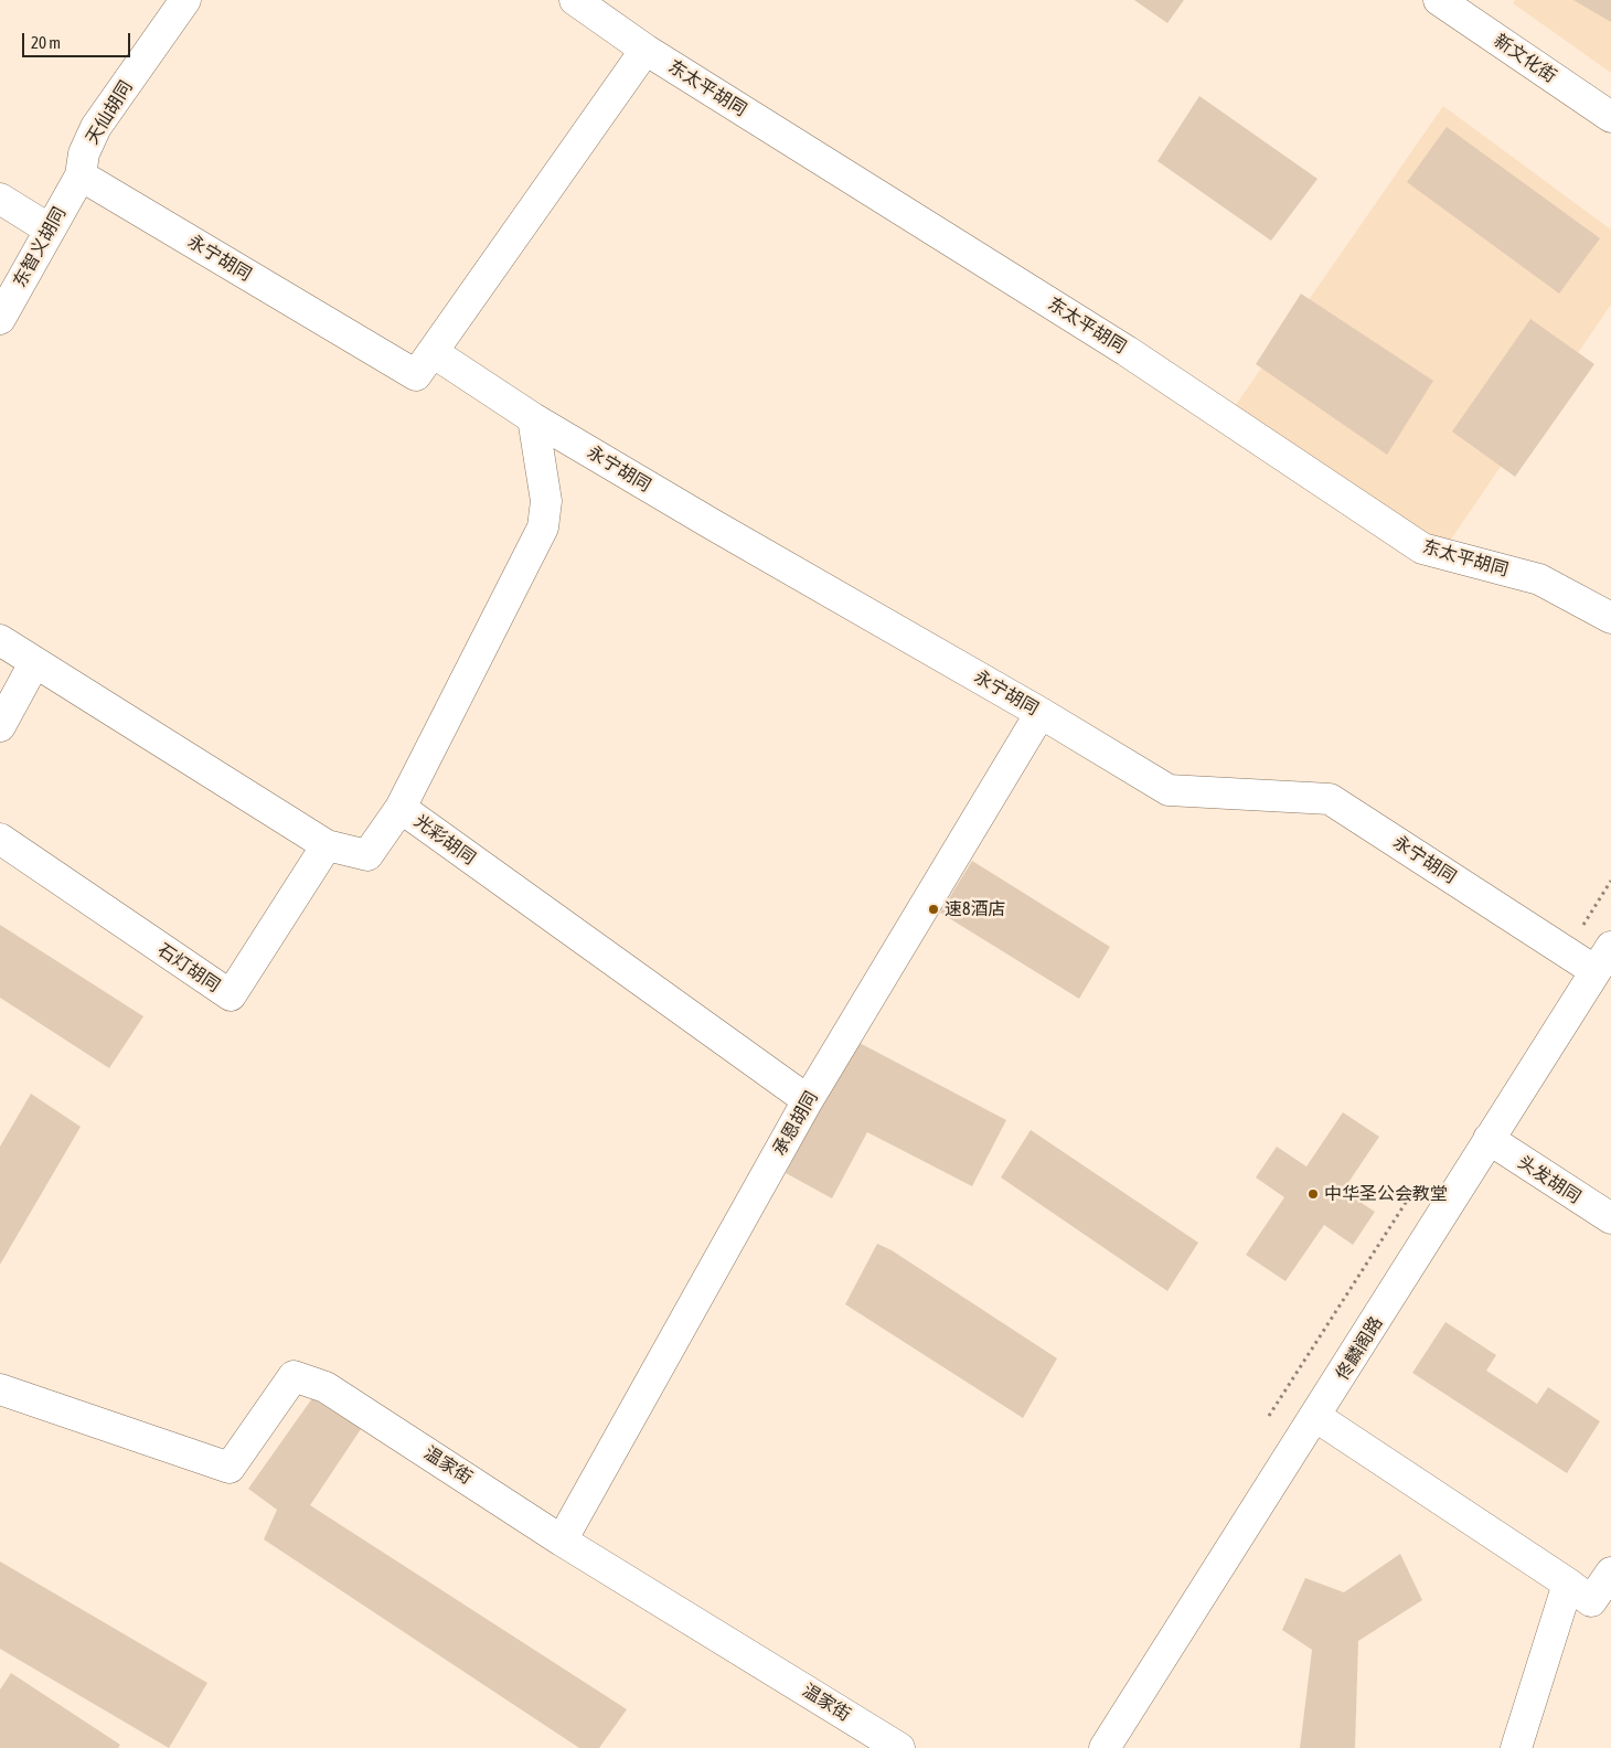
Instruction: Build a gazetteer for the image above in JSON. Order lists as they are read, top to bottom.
{
  "streets": {
    "street": [
      "新文化街",
      "东太平胡同",
      "天仙胡同",
      "东智义胡同",
      "永宁胡同",
      "光彩胡同",
      "石灯胡同",
      "承恩胡同",
      "头发胡同",
      "佟麟阁路",
      "温家街"
    ]
  },
  "crossings": [
    ["天仙胡同", "东智义胡同"],
    ["天仙胡同", "永宁胡同"],
    ["东智义胡同", "永宁胡同"],
    ["永宁胡同", "光彩胡同"],
    ["永宁胡同", "承恩胡同"],
    ["永宁胡同", "佟麟阁路"],
    ["光彩胡同", "承恩胡同"],
    ["承恩胡同", "温家街"],
    ["头发胡同", "佟麟阁路"]
  ],
  "places": ["速8酒店", "中华圣公会教堂"],
  "scale_bar": "20 m"
}
